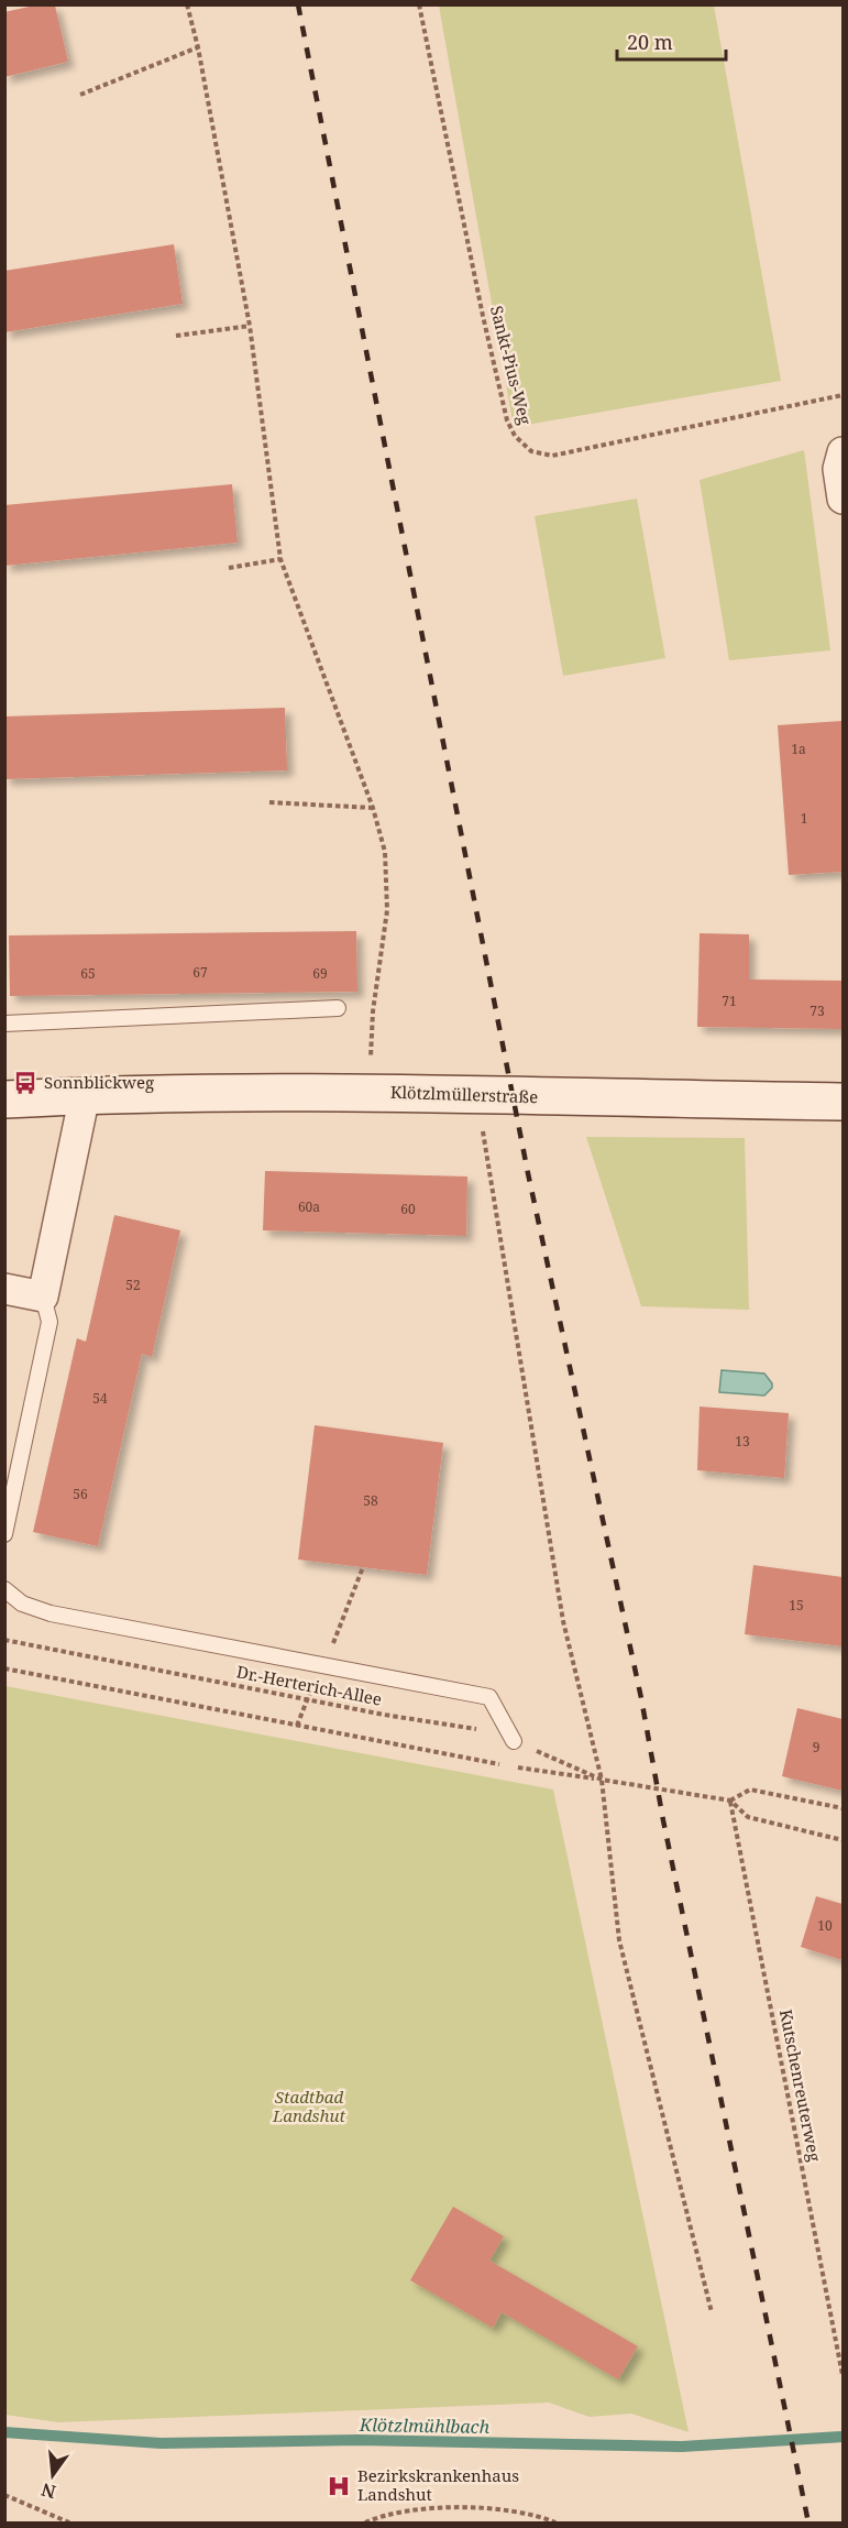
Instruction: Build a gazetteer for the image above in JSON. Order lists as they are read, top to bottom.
{
  "streets": {
    "street": ["Klötzlmüllerstraße"],
    "path": ["Sankt-Pius-Weg", "Dr.-Herterich-Allee", "Kutschenreuterweg"]
  },
  "crossings": [
    ["Dr.-Herterich-Allee", "Kutschenreuterweg"]
  ],
  "water": ["Klötzlmühlbach"],
  "parks": ["Stadtbad Landshut"],
  "places": {
    "bus stop": ["Sonnblickweg"],
    "hospital": ["Bezirkskrankenhaus Landshut"]
  },
  "house_numbers": [
    "1a",
    "1",
    "67",
    "65",
    "69",
    "71",
    "73",
    "60a",
    "60",
    "52",
    "54",
    "13",
    "56",
    "58",
    "15",
    "9",
    "10"
  ],
  "scale_bar": "20 m",
  "north": "bottom"
}
